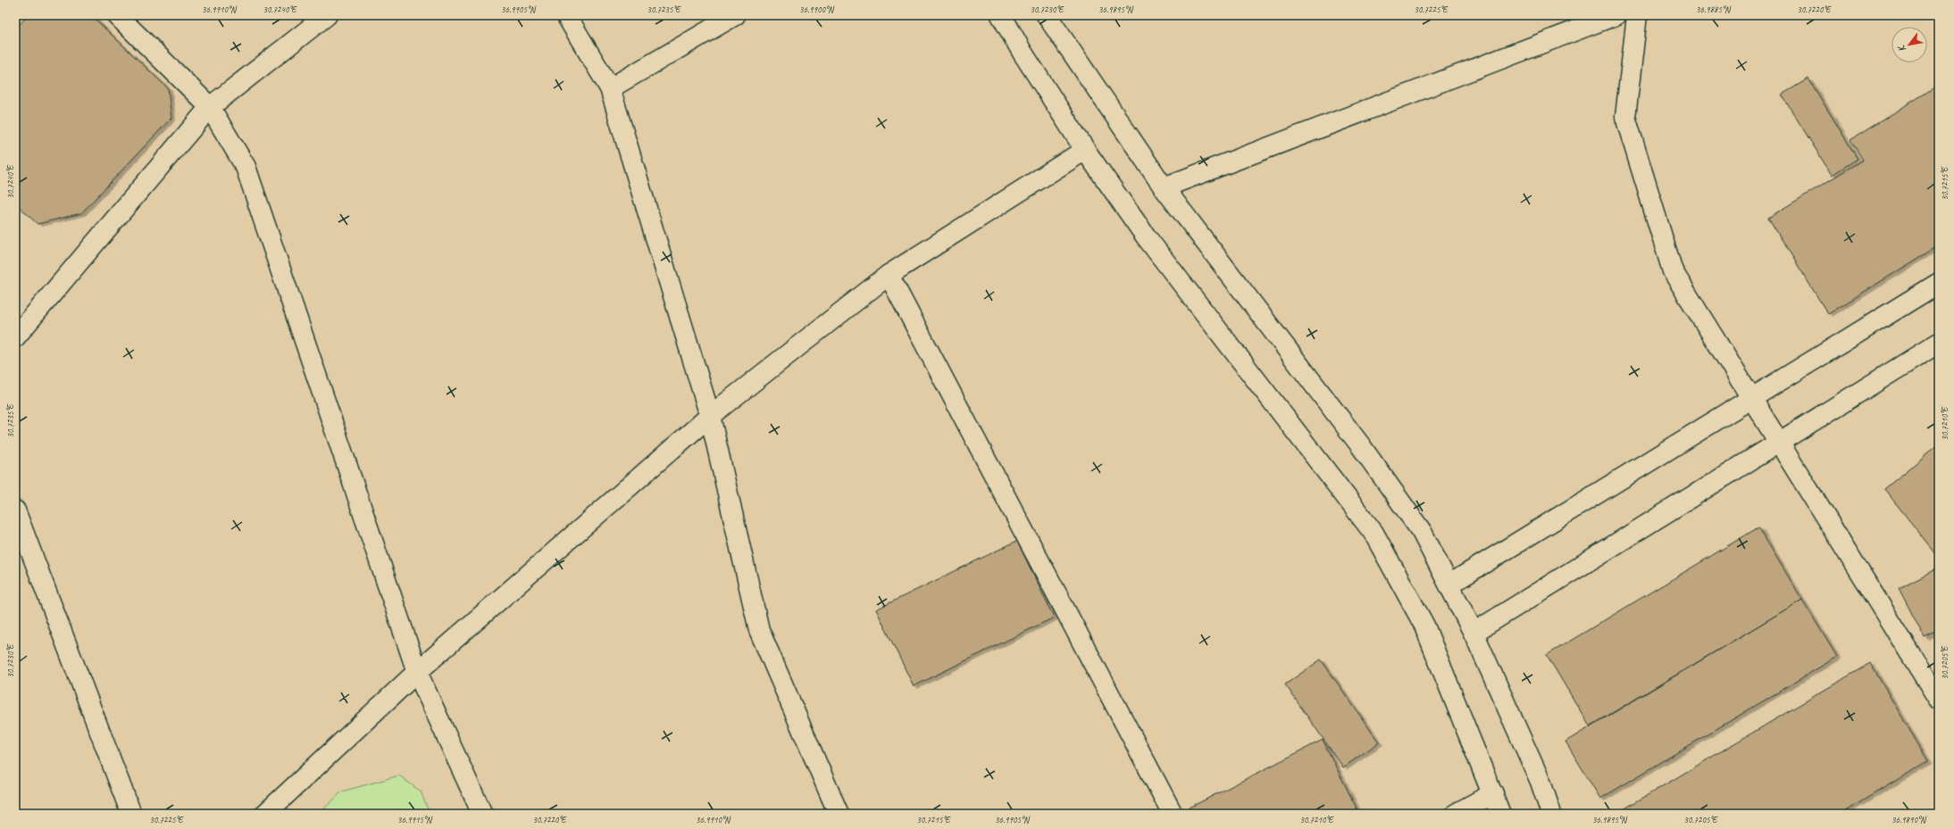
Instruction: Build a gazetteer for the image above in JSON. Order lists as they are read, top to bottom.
{
  "north": "bottom left",
  "coordinates": [
    "36.9910°N",
    "30.7240°E",
    "36.9905°N",
    "30.7235°E",
    "36.9900°N",
    "30.7230°E",
    "36.9895°N",
    "30.7225°E",
    "36.9885°N",
    "30.7220°E",
    "30.7215°E",
    "30.7210°E",
    "30.7205°E",
    "36.9915°N",
    "36.9890°N"
  ]
}
